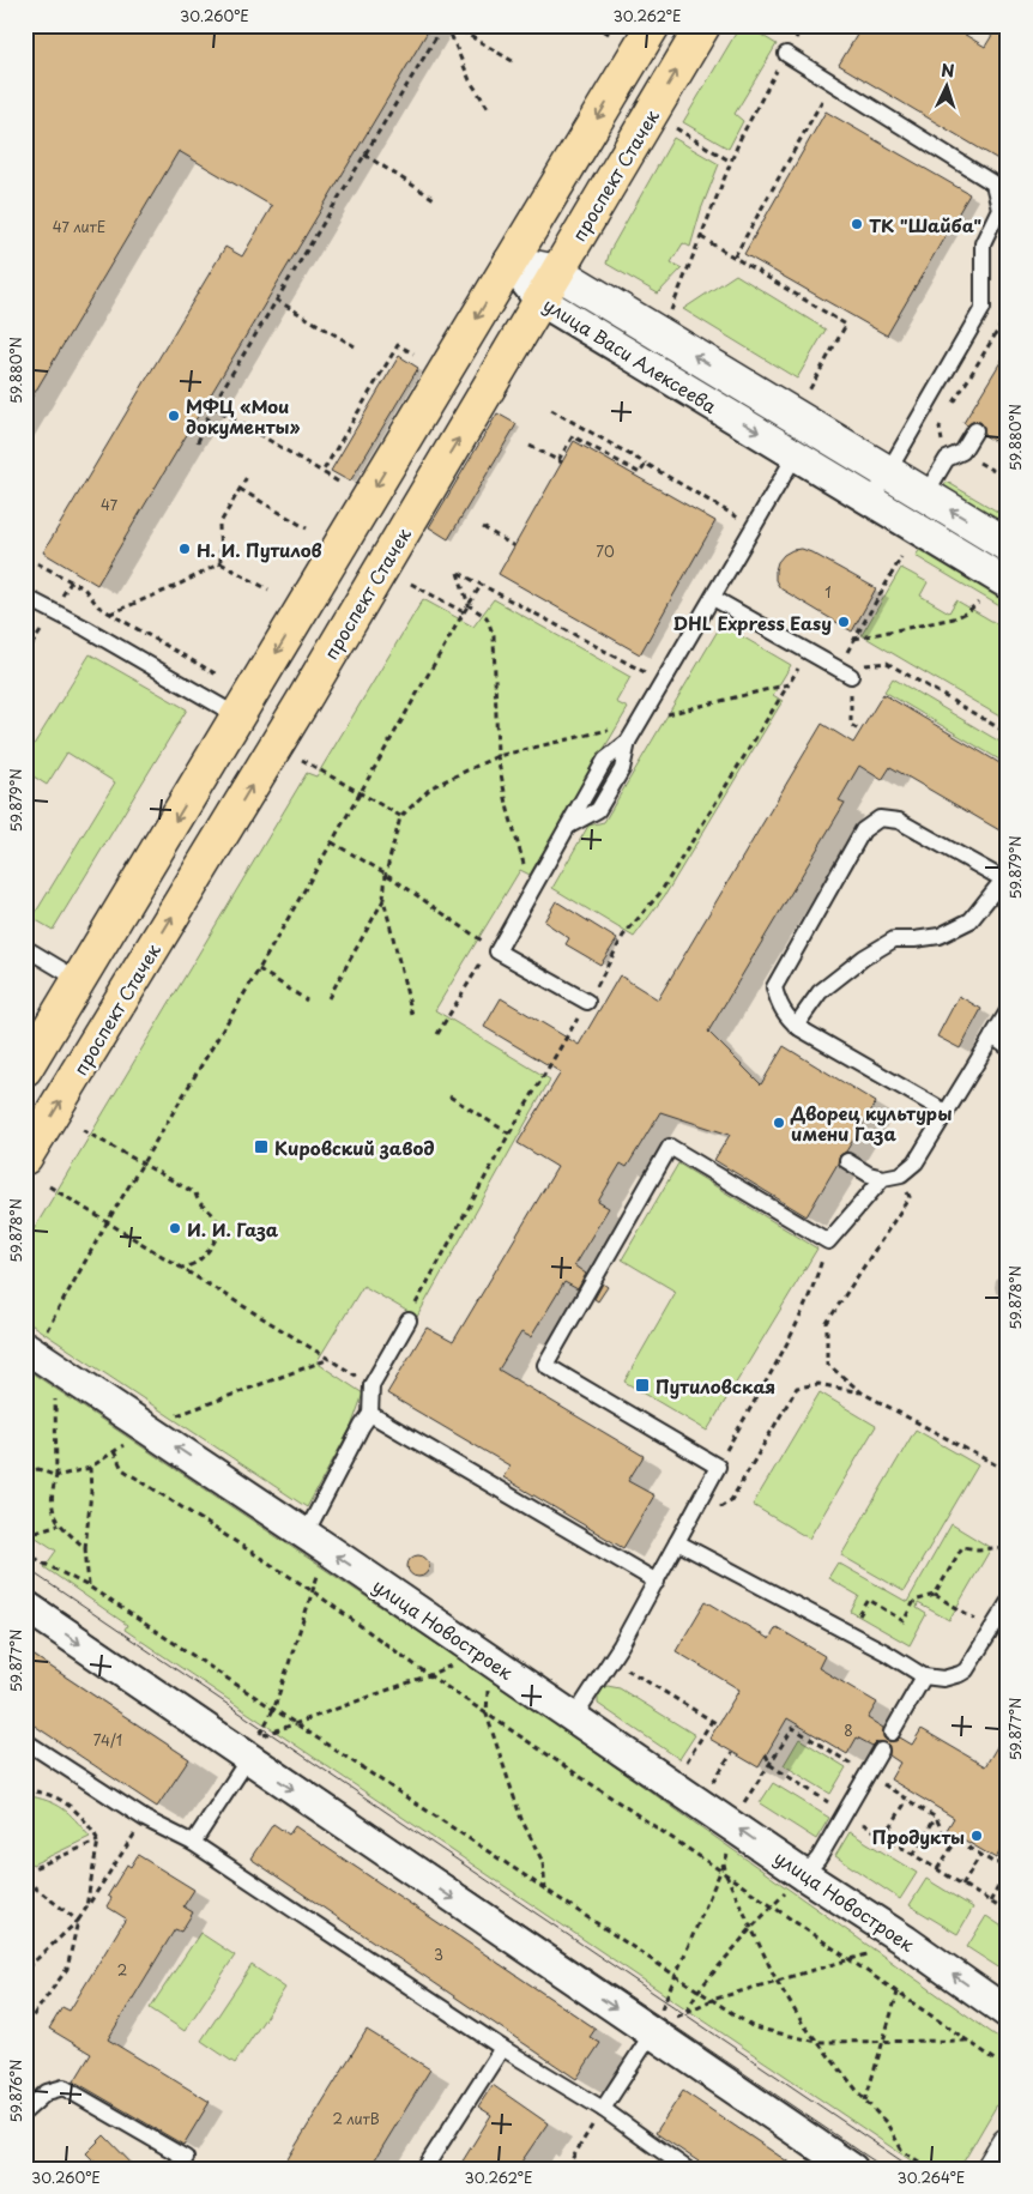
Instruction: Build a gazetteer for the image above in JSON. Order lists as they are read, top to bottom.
{
  "streets": {
    "main road": ["проспект Стачек"],
    "street": ["улица Васи Алексеева", "улица Новостроек"]
  },
  "crossings": [
    ["проспект Стачек", "улица Васи Алексеева"]
  ],
  "places": {
    "other": [
      "ТК \"Шайба\"",
      "МФЦ «Мои документы»",
      "Н. И. Путилов",
      "DHL Express Easy",
      "Дворец культуры имени Газа",
      "И. И. Газа",
      "Продукты"
    ],
    "transit": ["Кировский завод", "Путиловская"]
  },
  "house_numbers": [
    "47 литЕ",
    "47",
    "70",
    "1",
    "8",
    "74/1",
    "3",
    "2",
    "2 литВ"
  ],
  "north": "top",
  "coordinates": [
    "30.260°E",
    "30.262°E",
    "59.880°N",
    "59.879°N",
    "59.878°N",
    "59.877°N",
    "59.876°N",
    "30.264°E"
  ]
}
